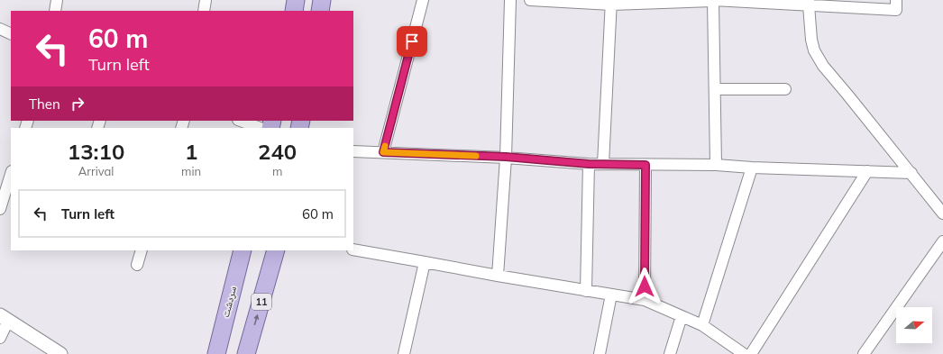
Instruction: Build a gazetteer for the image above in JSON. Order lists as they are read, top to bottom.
{
  "streets": {
    "main road": ["سردشت", "11"]
  },
  "north": "right",
  "page": {
    "turn": ["60 m", "Turn left"],
    "then": "Then",
    "eta": [
      "13:10",
      "Arrival",
      "1",
      "min",
      "240",
      "m"
    ],
    "list": [
      {
        "name": "Turn left",
        "value": "60 m"
      }
    ]
  }
}
